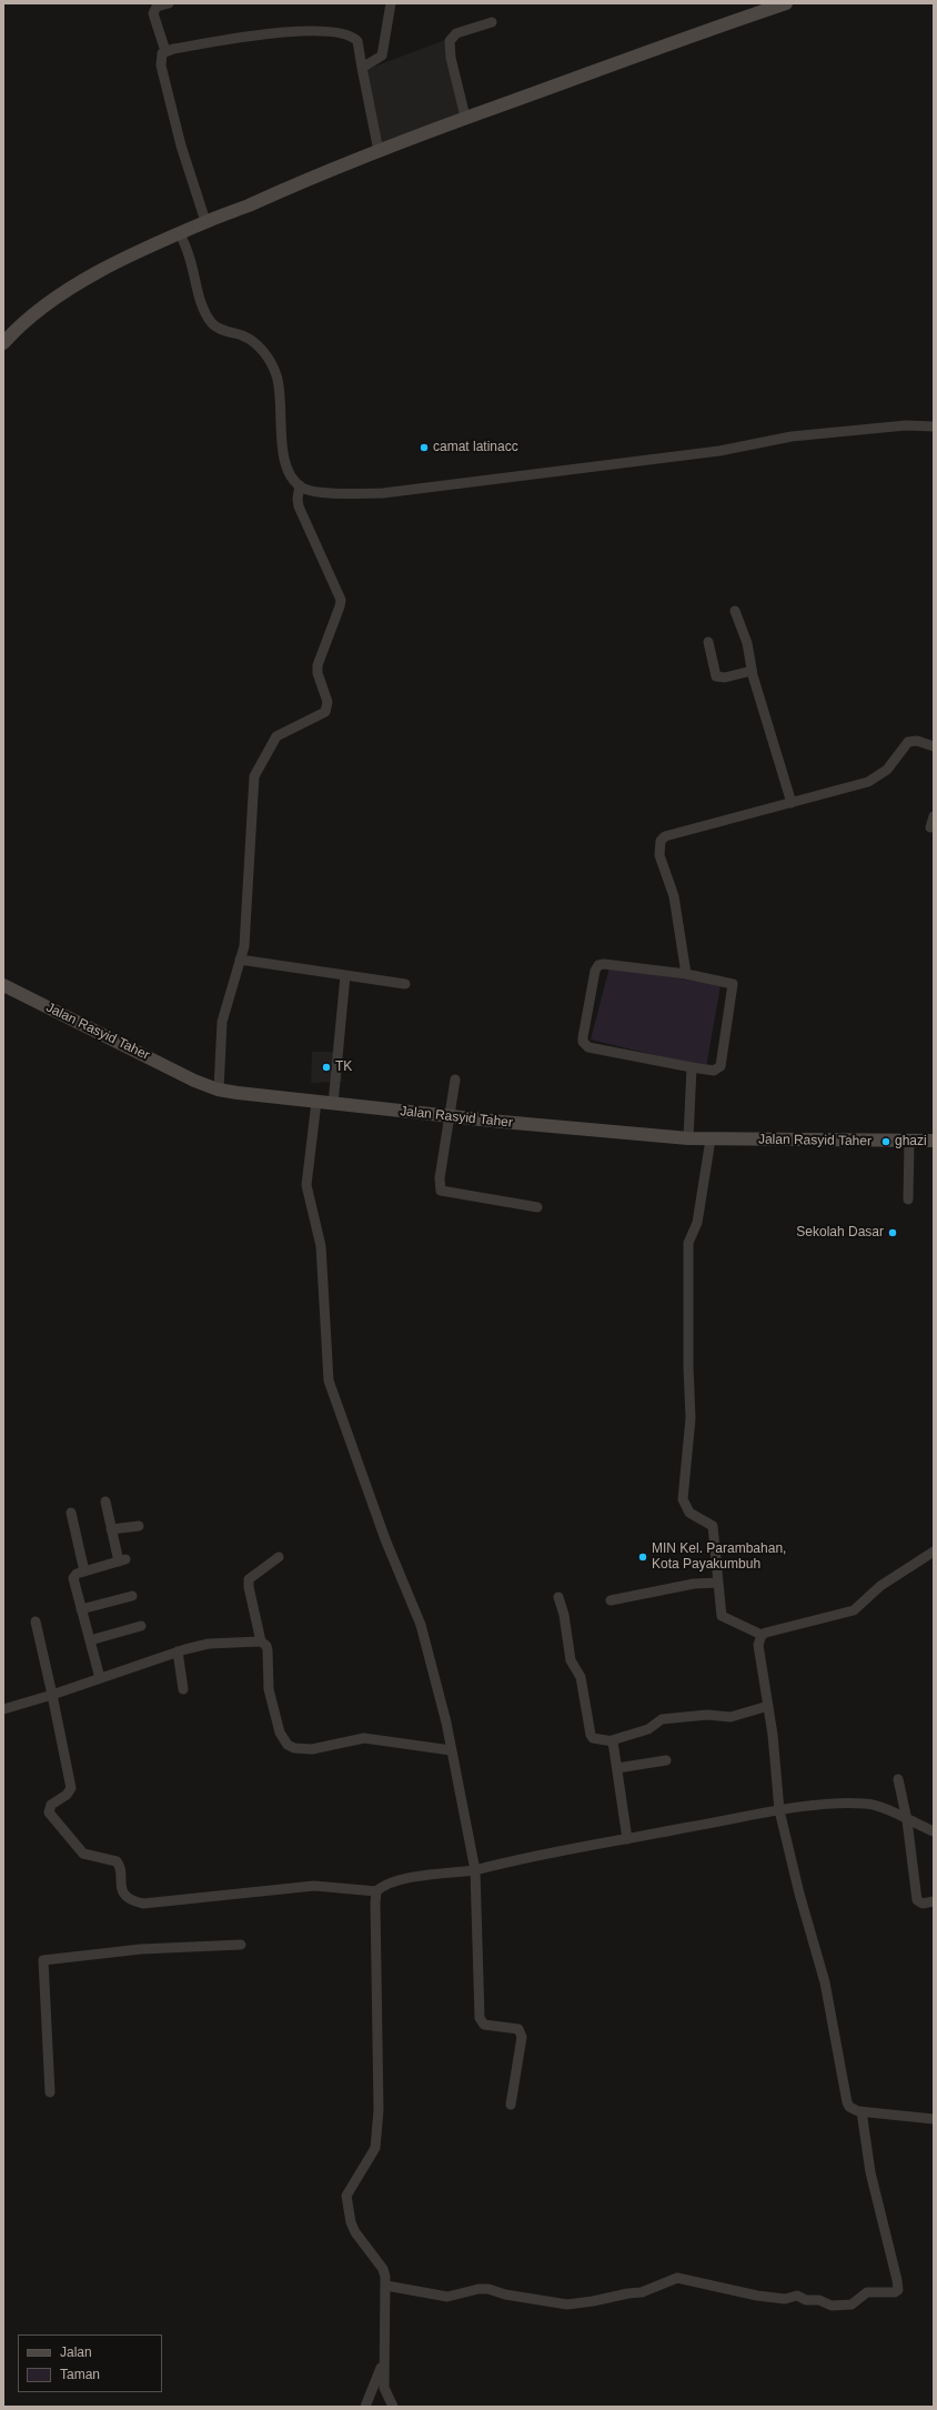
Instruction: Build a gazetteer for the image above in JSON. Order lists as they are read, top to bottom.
{
  "streets": {
    "street": ["Jalan Rasyid Taher"]
  },
  "places": [
    "camat latinacc",
    "TK",
    "ghazi",
    "Sekolah Dasar",
    "MIN Kel. Parambahan, Kota Payakumbuh"
  ],
  "legend": ["Jalan", "Taman"]
}
